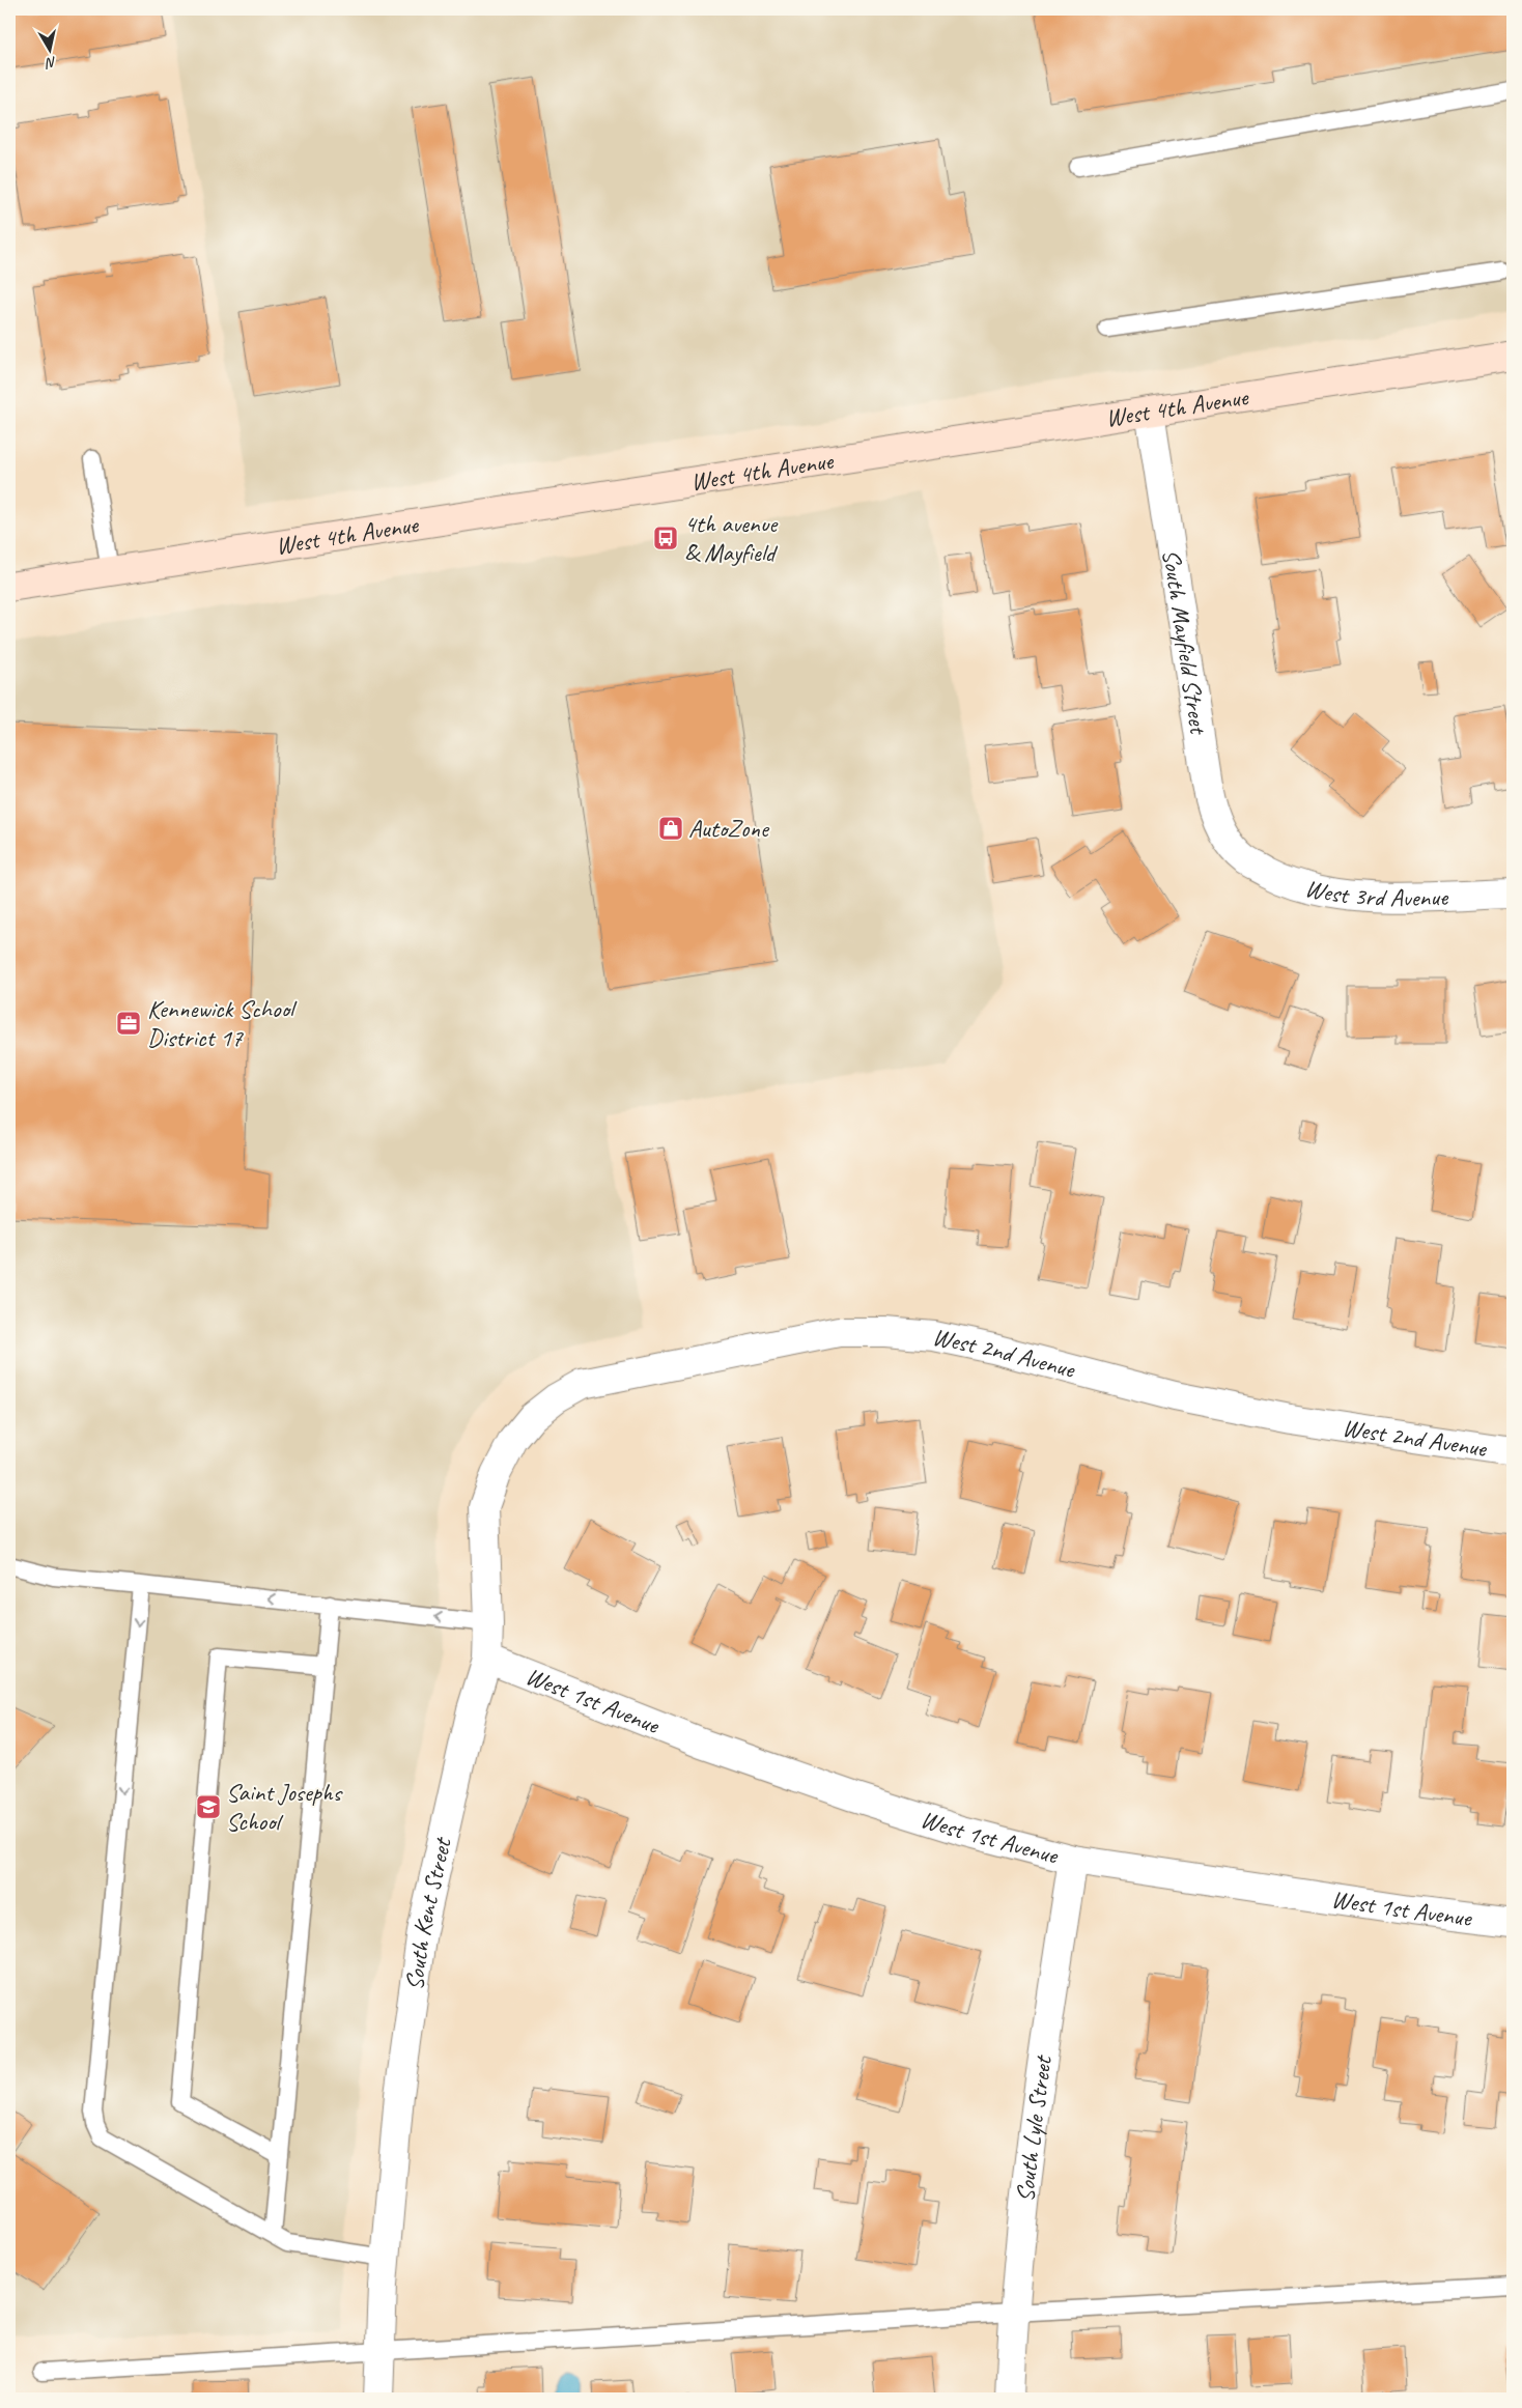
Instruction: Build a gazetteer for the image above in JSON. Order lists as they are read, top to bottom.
{
  "streets": {
    "main road": ["West 4th Avenue"],
    "street": [
      "South Mayfield Street",
      "West 3rd Avenue",
      "West 2nd Avenue",
      "West 1st Avenue",
      "South Kent Street",
      "South Lyle Street"
    ]
  },
  "crossings": [
    ["West 4th Avenue", "South Mayfield Street"],
    ["South Mayfield Street", "West 3rd Avenue"],
    ["West 2nd Avenue", "South Kent Street"],
    ["West 1st Avenue", "South Kent Street"],
    ["West 1st Avenue", "South Lyle Street"]
  ],
  "places": {
    "bus stop": ["4th avenue & Mayfield"],
    "shop": ["AutoZone"],
    "office": ["Kennewick School District 17"],
    "school or university": ["Saint Josephs School"]
  },
  "north": "bottom"
}
